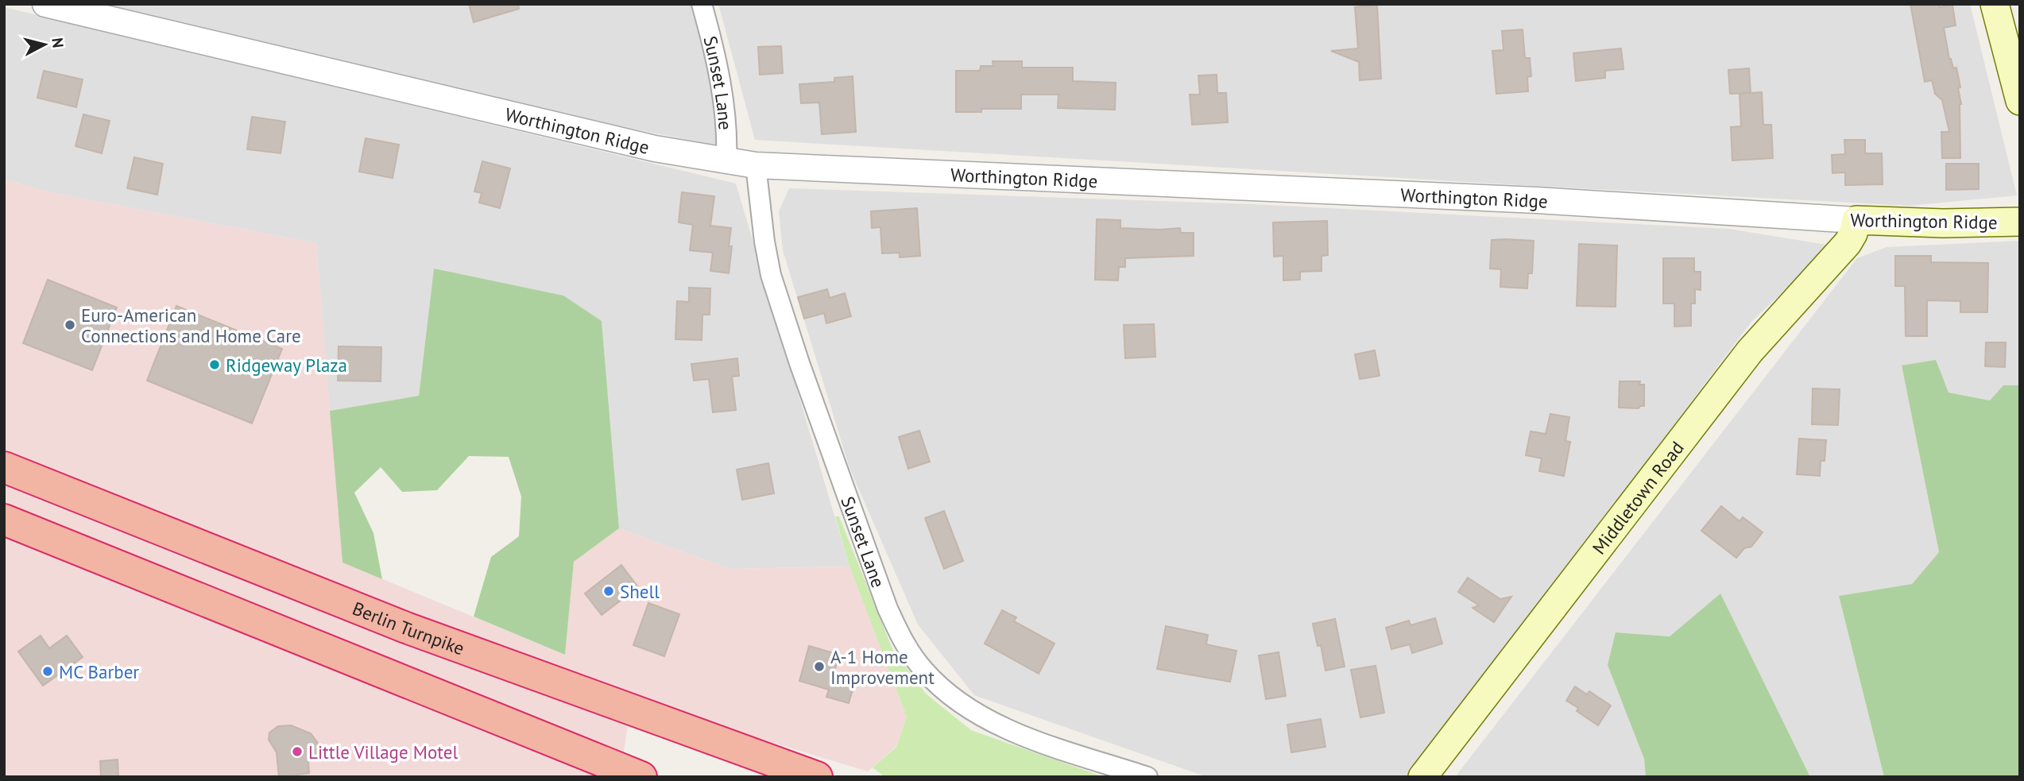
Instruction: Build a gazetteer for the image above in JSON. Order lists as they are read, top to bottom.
{
  "streets": {
    "highway": ["Berlin Turnpike"],
    "main road": ["Worthington Ridge", "Middletown Road"],
    "street": ["Sunset Lane"]
  },
  "crossings": [
    ["Sunset Lane", "Worthington Ridge"],
    ["Worthington Ridge", "Middletown Road"]
  ],
  "places": [
    "Euro-American Connections and Home Care",
    "Ridgeway Plaza",
    "Shell",
    "A-1 Home Improvement",
    "MC Barber",
    "Little Village Motel"
  ],
  "north": "right"
}
